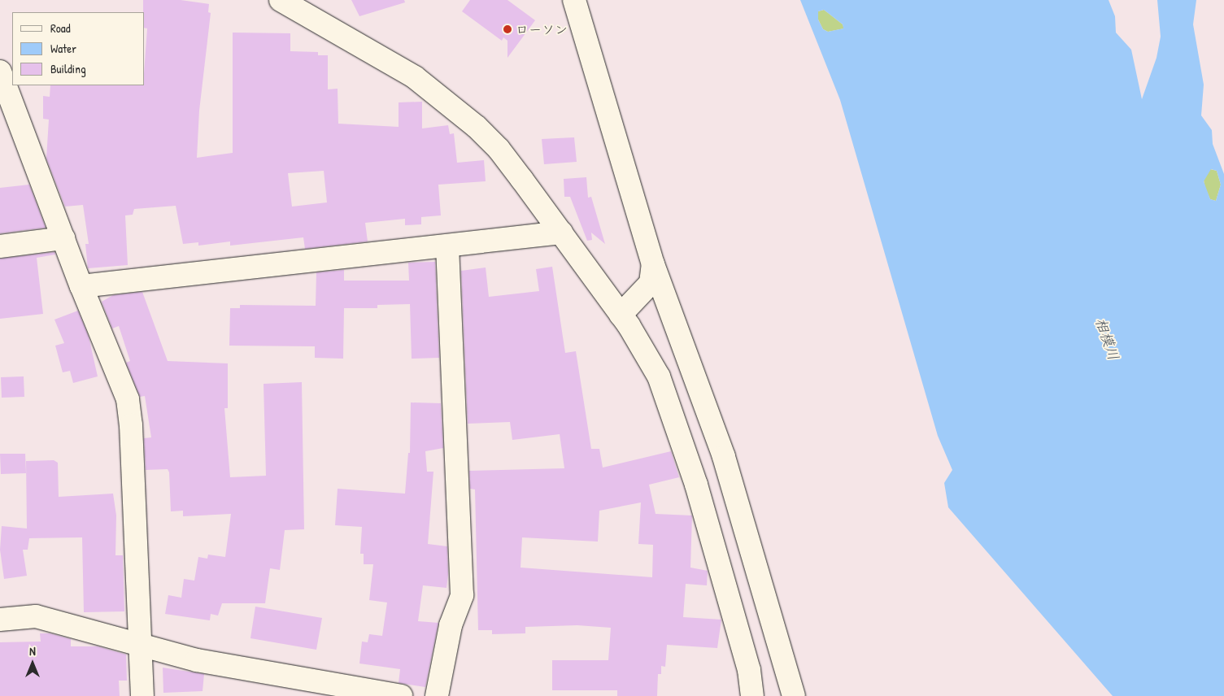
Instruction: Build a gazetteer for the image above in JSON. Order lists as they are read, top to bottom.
{
  "water": ["相模川"],
  "places": ["ローソン"],
  "legend": ["Road", "Water", "Building"],
  "north": "top"
}
